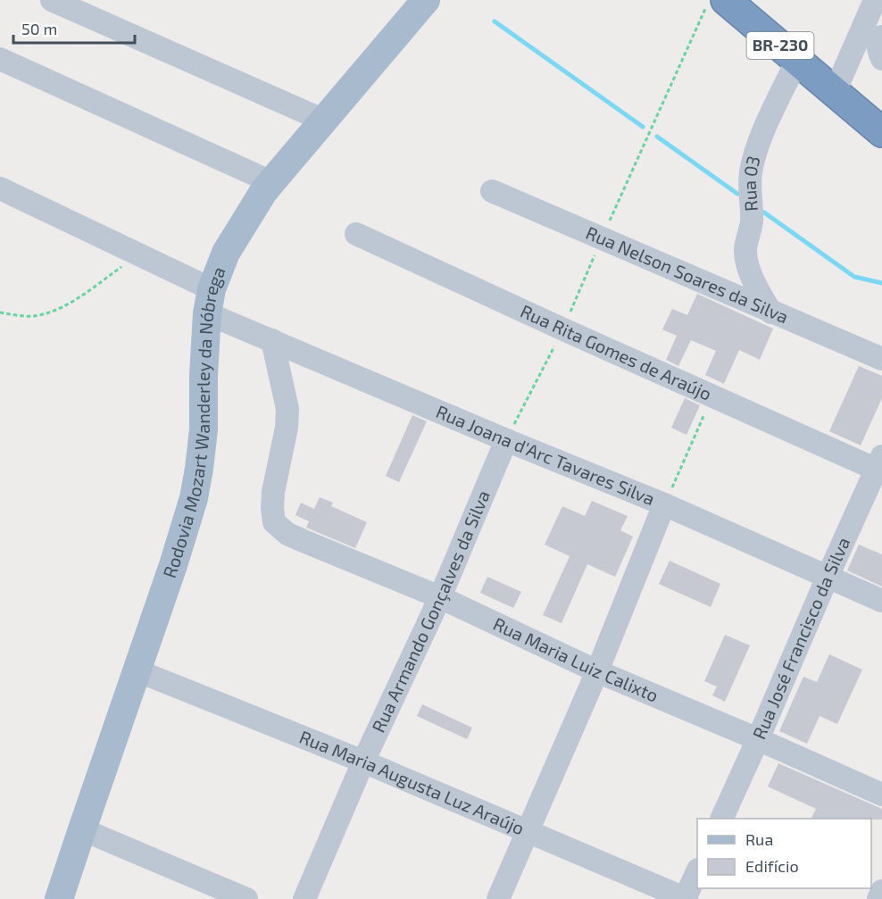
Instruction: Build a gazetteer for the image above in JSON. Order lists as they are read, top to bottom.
{
  "streets": {
    "highway": ["BR-230"],
    "main road": ["Rodovia Mozart Wanderley da Nóbrega"],
    "street": [
      "Rua 03",
      "Rua Nelson Soares da Silva",
      "Rua Rita Gomes de Araújo",
      "Rua Joana d'Arc Tavares Silva",
      "Rua Armando Gonçalves da Silva",
      "Rua José Francisco da Silva",
      "Rua Maria Luiz Calixto",
      "Rua Maria Augusta Luz Araújo"
    ]
  },
  "crossings": [
    ["BR-230", "Rua 03"],
    ["Rua 03", "Rua Nelson Soares da Silva"],
    ["Rua Rita Gomes de Araújo", "Rua José Francisco da Silva"],
    ["Rodovia Mozart Wanderley da Nóbrega", "Rua Joana d'Arc Tavares Silva"],
    ["Rodovia Mozart Wanderley da Nóbrega", "Rua Maria Augusta Luz Araújo"],
    ["Rua Joana d'Arc Tavares Silva", "Rua Armando Gonçalves da Silva"],
    ["Rua Joana d'Arc Tavares Silva", "Rua José Francisco da Silva"],
    ["Rua Joana d'Arc Tavares Silva", "Rua Maria Luiz Calixto"],
    ["Rua Armando Gonçalves da Silva", "Rua Maria Luiz Calixto"],
    ["Rua Armando Gonçalves da Silva", "Rua Maria Augusta Luz Araújo"],
    ["Rua José Francisco da Silva", "Rua Maria Luiz Calixto"]
  ],
  "legend": ["Rua", "Edifício"],
  "scale_bar": "50 m"
}
